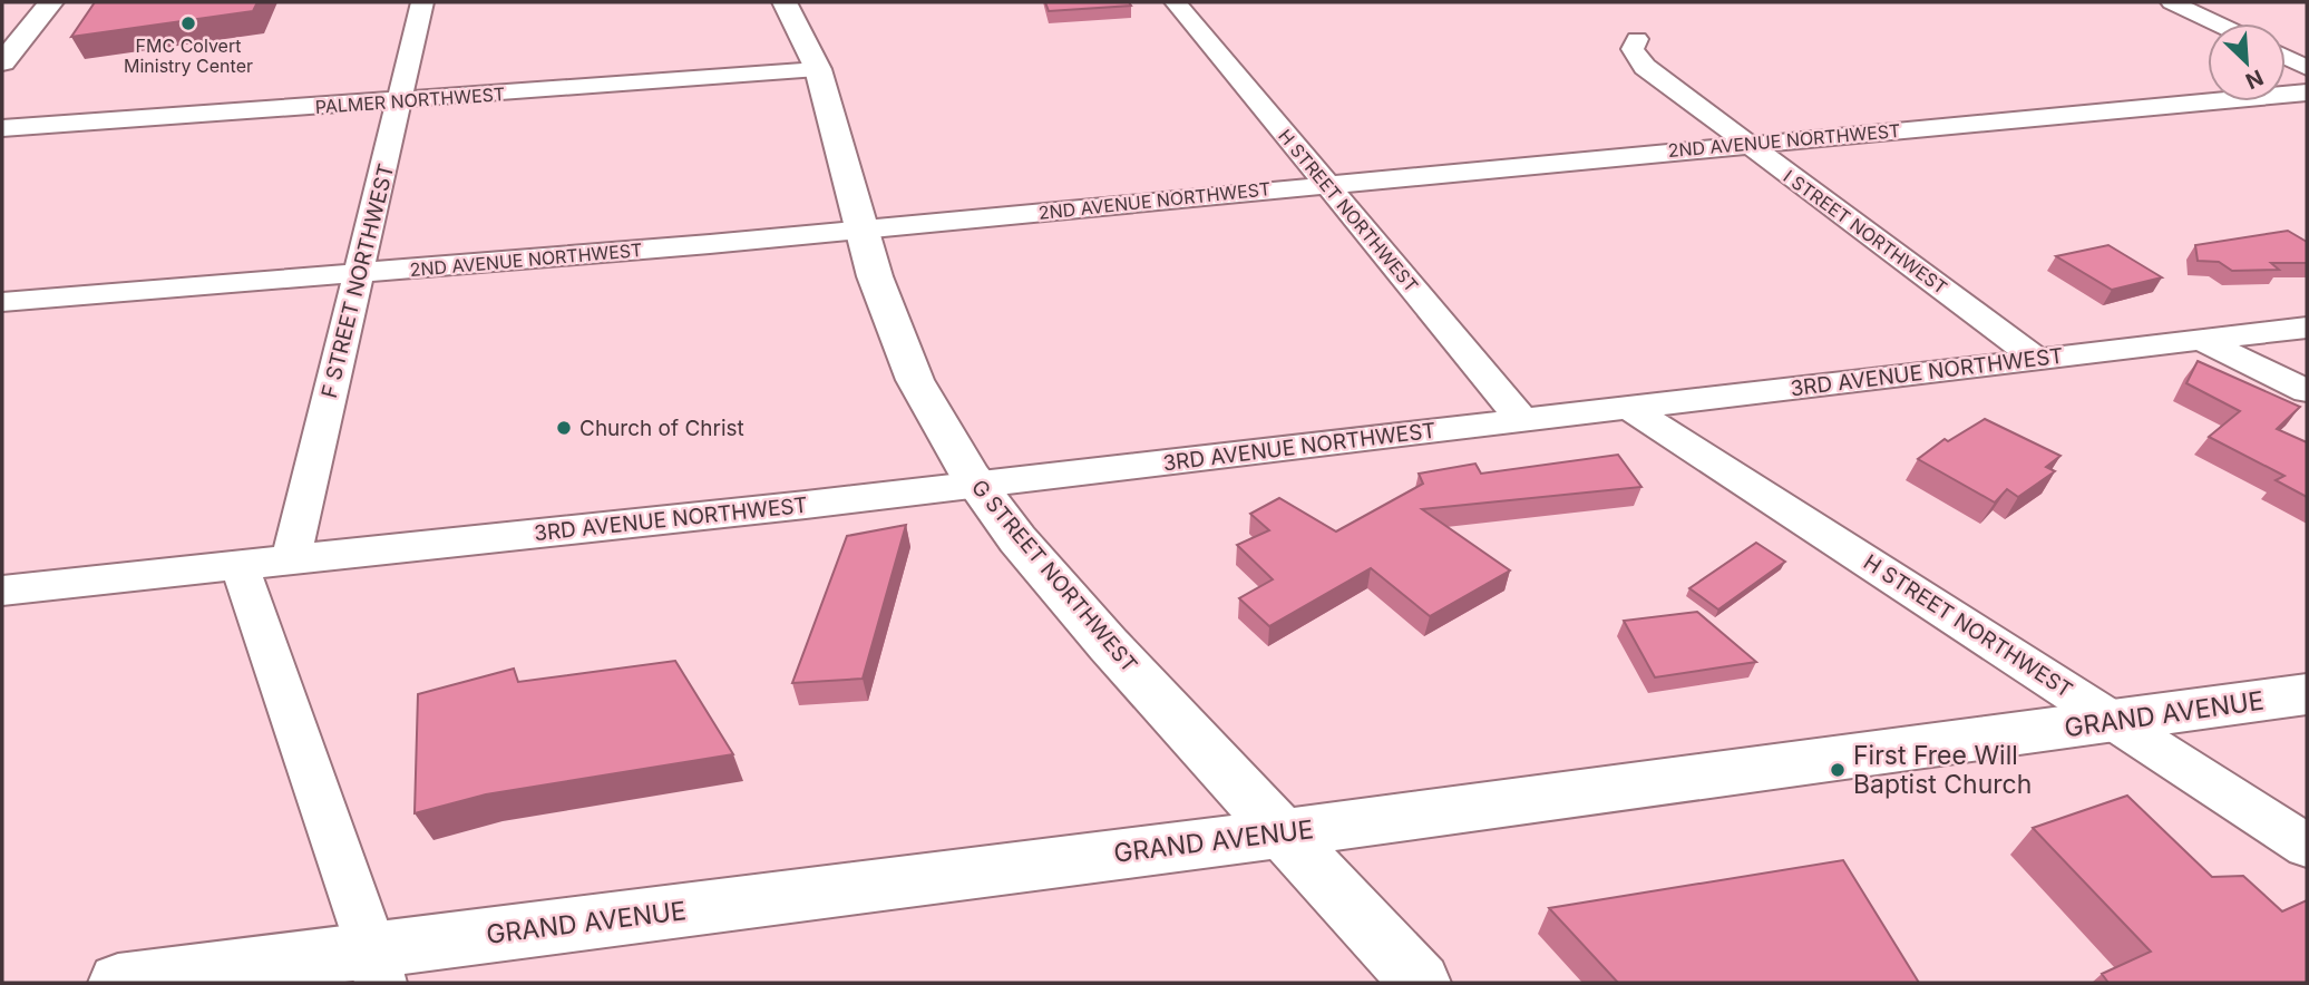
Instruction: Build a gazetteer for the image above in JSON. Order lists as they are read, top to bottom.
{
  "streets": {
    "street": [
      "PALMER NORTHWEST",
      "2ND AVENUE NORTHWEST",
      "H STREET NORTHWEST",
      "I STREET NORTHWEST",
      "F STREET NORTHWEST",
      "3RD AVENUE NORTHWEST",
      "G STREET NORTHWEST",
      "GRAND AVENUE"
    ]
  },
  "crossings": [
    ["PALMER NORTHWEST", "F STREET NORTHWEST"],
    ["PALMER NORTHWEST", "G STREET NORTHWEST"],
    ["2ND AVENUE NORTHWEST", "H STREET NORTHWEST"],
    ["2ND AVENUE NORTHWEST", "I STREET NORTHWEST"],
    ["2ND AVENUE NORTHWEST", "F STREET NORTHWEST"],
    ["2ND AVENUE NORTHWEST", "G STREET NORTHWEST"],
    ["H STREET NORTHWEST", "3RD AVENUE NORTHWEST"],
    ["H STREET NORTHWEST", "GRAND AVENUE"],
    ["I STREET NORTHWEST", "3RD AVENUE NORTHWEST"],
    ["F STREET NORTHWEST", "3RD AVENUE NORTHWEST"],
    ["3RD AVENUE NORTHWEST", "G STREET NORTHWEST"],
    ["G STREET NORTHWEST", "GRAND AVENUE"]
  ],
  "places": ["FMC Colvert Ministry Center", "Church of Christ", "First Free Will Baptist Church"],
  "north": "bottom right"
}
